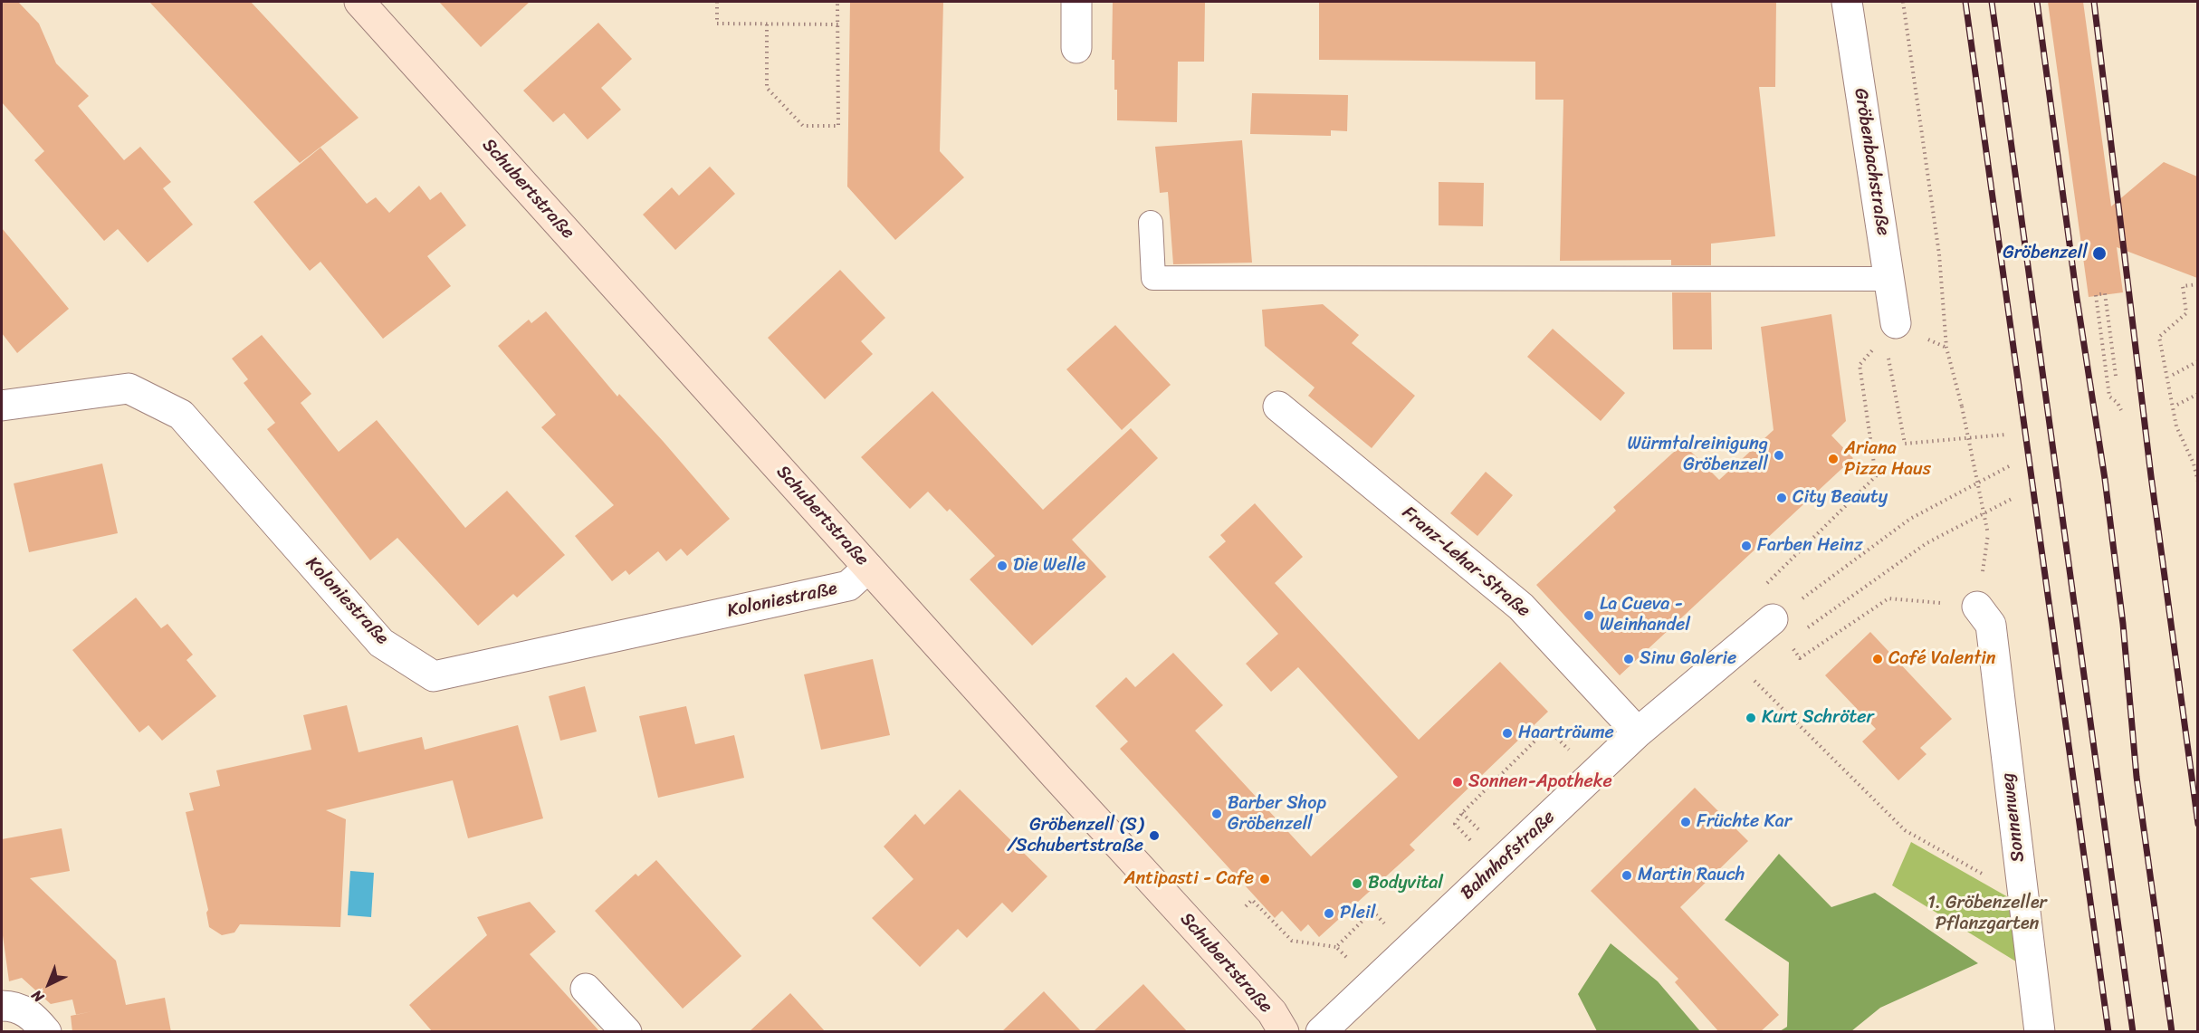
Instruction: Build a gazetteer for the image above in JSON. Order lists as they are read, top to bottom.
{
  "streets": {
    "street": [
      "Gröbenbachstraße",
      "Schubertstraße",
      "Franz-Lehar-Straße",
      "Koloniestraße",
      "Sonnenweg",
      "Bahnhofstraße"
    ]
  },
  "crossings": [
    ["Schubertstraße", "Koloniestraße"],
    ["Franz-Lehar-Straße", "Bahnhofstraße"]
  ],
  "parks": ["1. Gröbenzeller Pflanzgarten"],
  "places": [
    "Gröbenzell",
    "Würmtalreinigung Gröbenzell",
    "Ariana Pizza Haus",
    "City Beauty",
    "Farben Heinz",
    "Die Welle",
    "La Cueva - Weinhandel",
    "Sinu Galerie",
    "Café Valentin",
    "Kurt Schröter",
    "Haarträume",
    "Sonnen-Apotheke",
    "Barber Shop Gröbenzell",
    "Früchte Kar",
    "Gröbenzell (S) /Schubertstraße",
    "Martin Rauch",
    "Antipasti - Cafe",
    "Bodyvital",
    "Pleil"
  ],
  "north": "bottom left"
}
